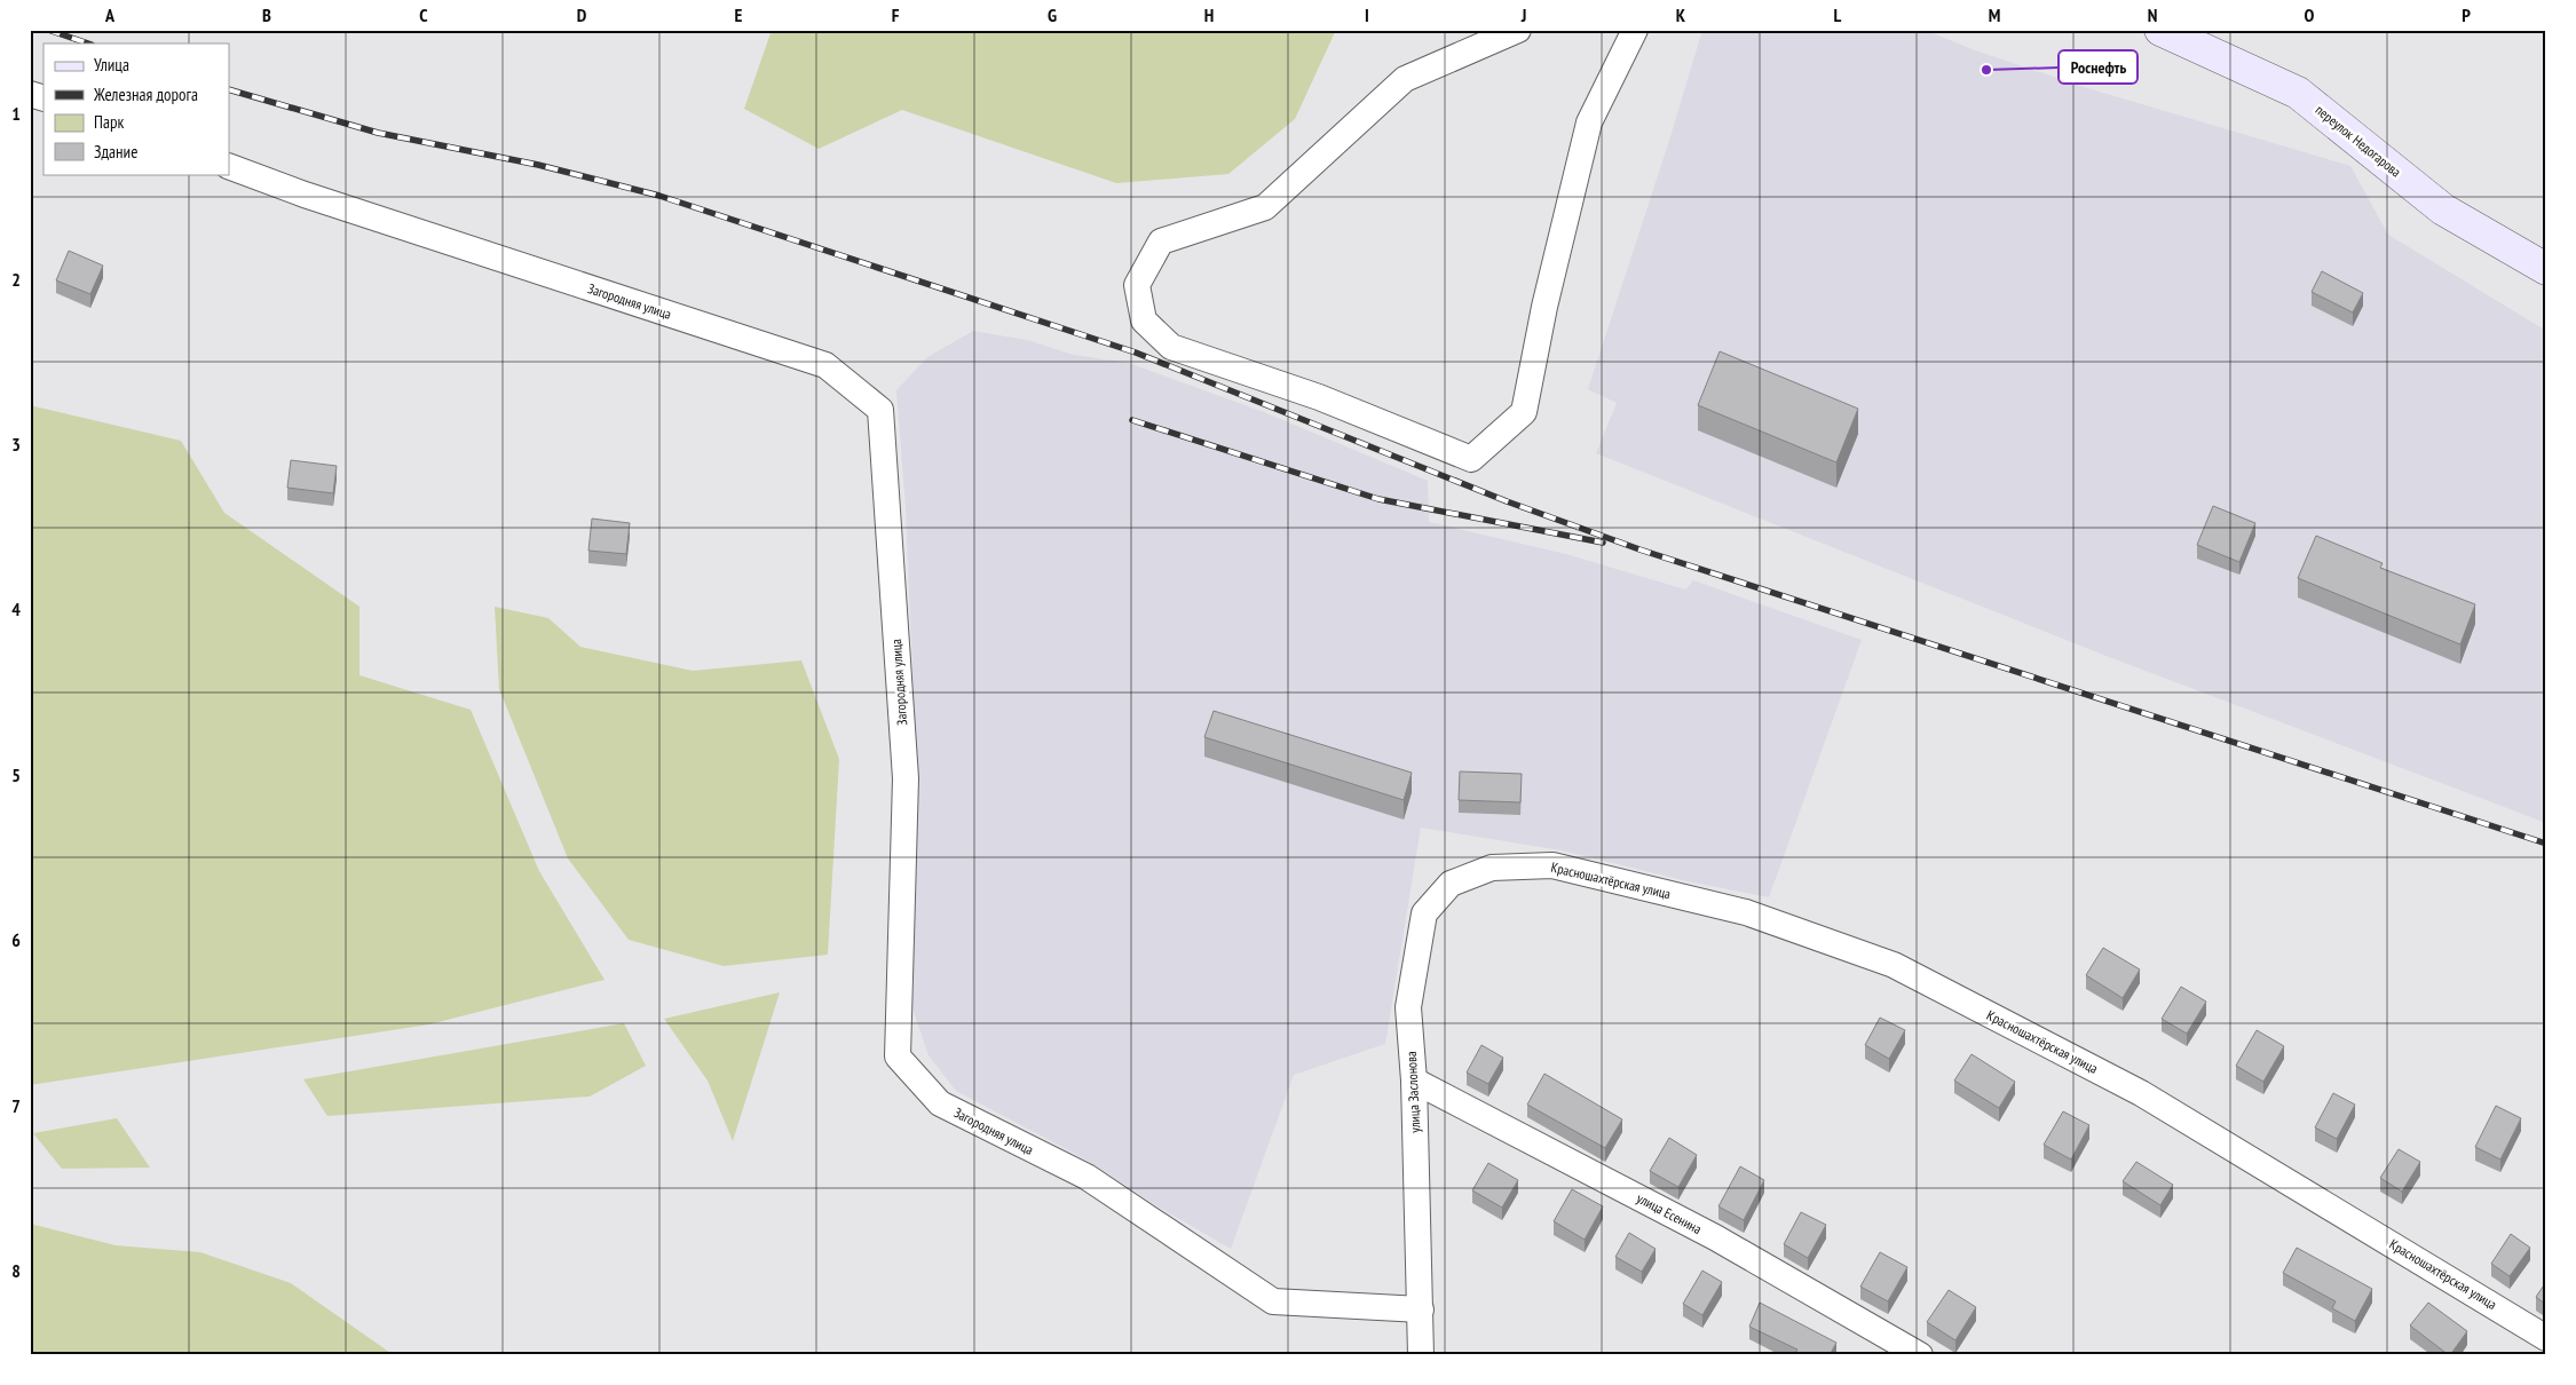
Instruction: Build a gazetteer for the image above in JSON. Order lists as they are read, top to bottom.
{
  "streets": {
    "street": [
      "переулок Недогарова",
      "Загородняя улица",
      "Красношахтёрская улица",
      "улица Заслонова",
      "улица Есенина"
    ]
  },
  "crossings": [
    ["Загородняя улица", "улица Заслонова"],
    ["Красношахтёрская улица", "улица Заслонова"],
    ["улица Заслонова", "улица Есенина"]
  ],
  "places": ["Роснефть"],
  "legend": [
    "Улица",
    "Железная дорога",
    "Парк",
    "Здание"
  ],
  "grid": {
    "columns": [
      "A",
      "B",
      "C",
      "D",
      "E",
      "F",
      "G",
      "H",
      "I",
      "J",
      "K",
      "L",
      "M",
      "N",
      "O",
      "P"
    ],
    "rows": [
      "1",
      "2",
      "3",
      "4",
      "5",
      "6",
      "7",
      "8"
    ]
  }
}
